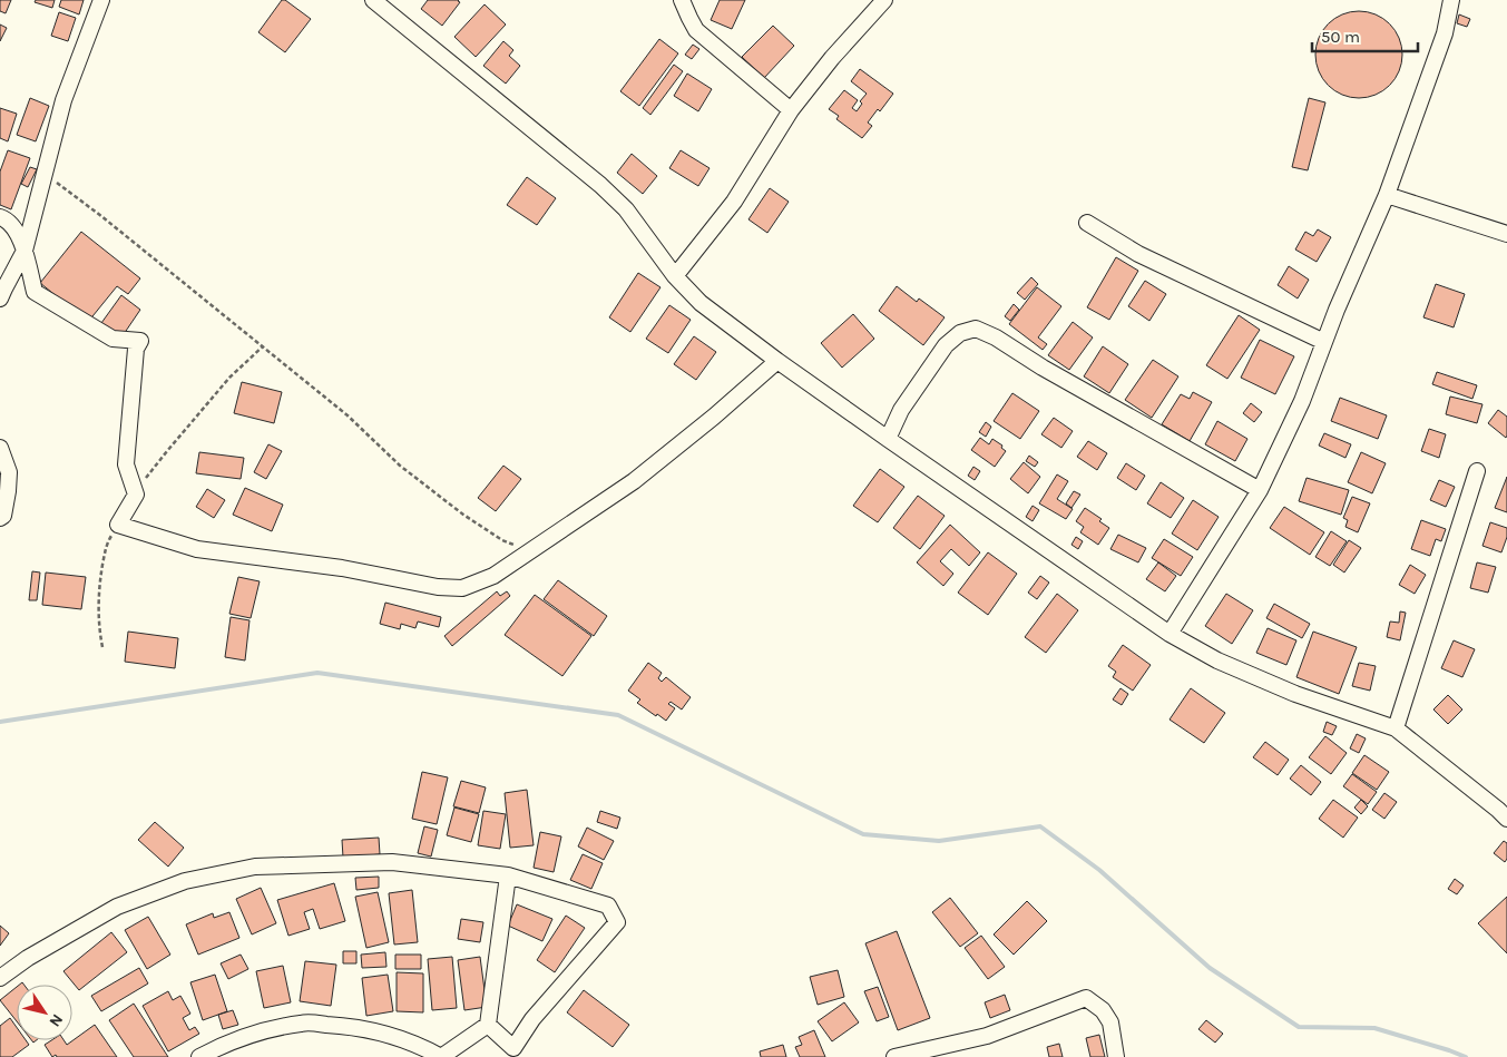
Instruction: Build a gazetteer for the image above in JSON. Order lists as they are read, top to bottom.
{
  "scale_bar": "50 m",
  "north": "bottom right"
}
